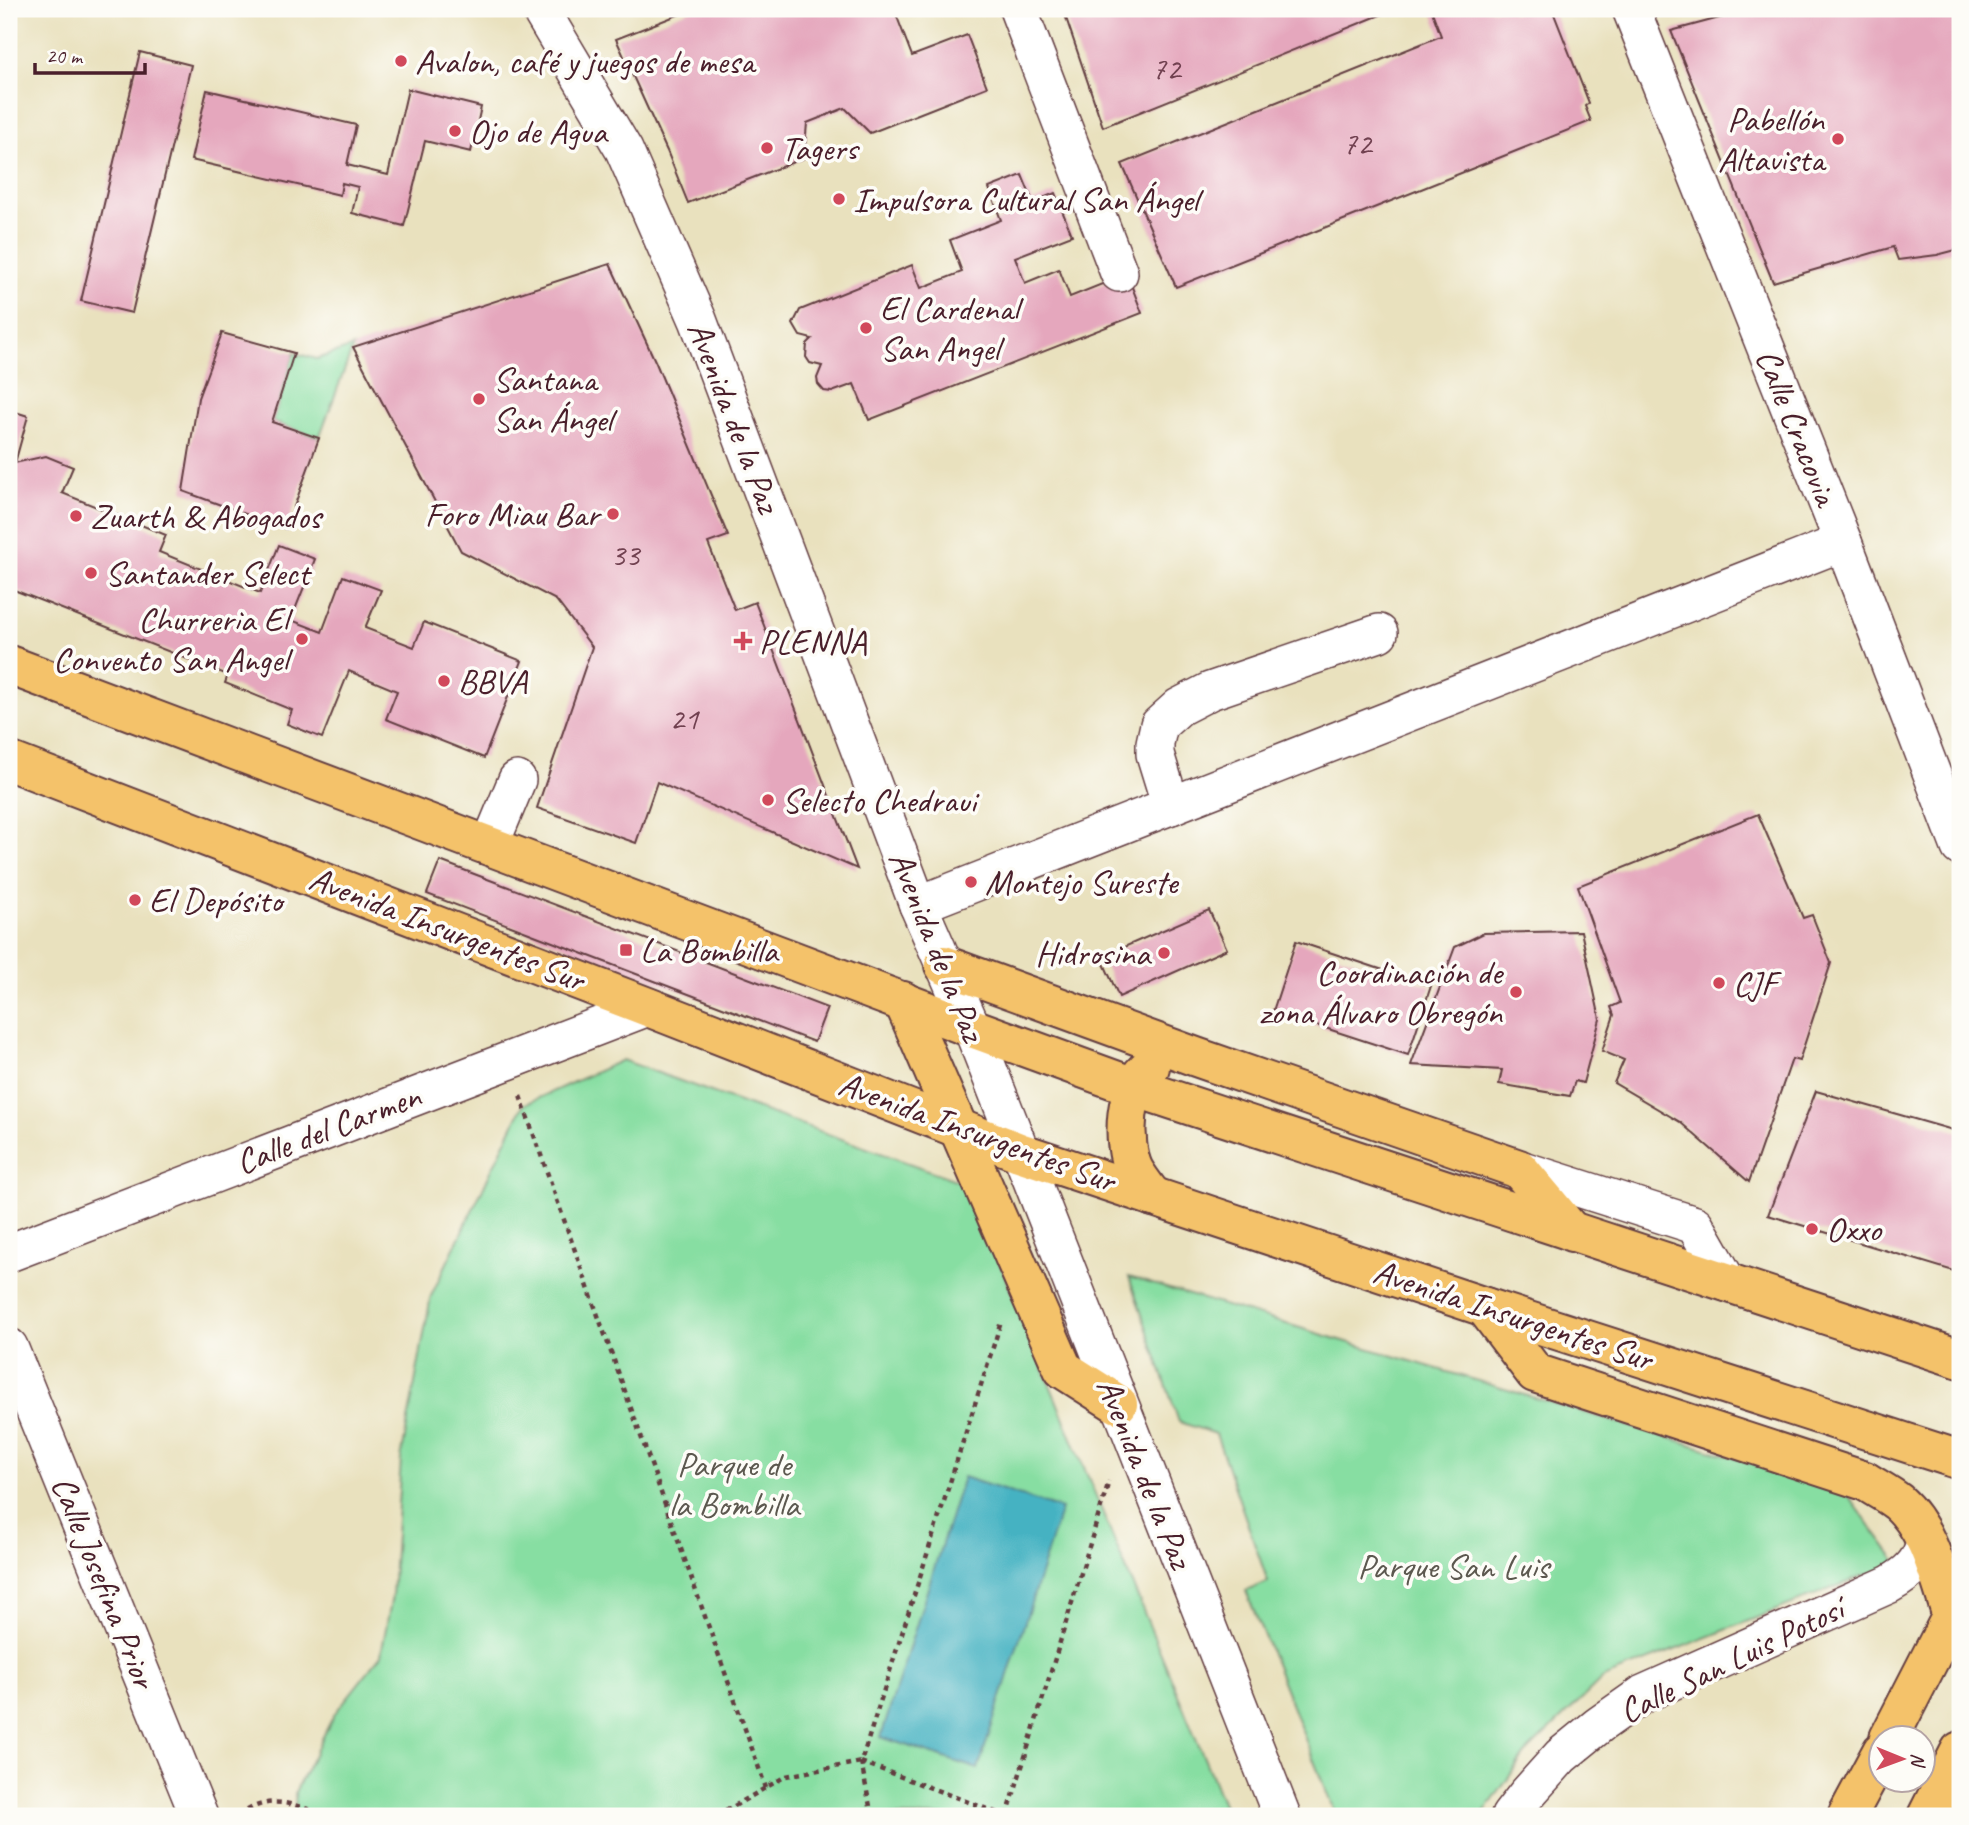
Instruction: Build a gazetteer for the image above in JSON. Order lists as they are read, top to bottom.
{
  "streets": {
    "main road": ["Avenida Insurgentes Sur"],
    "street": [
      "Avenida de la Paz",
      "Calle Cracovia",
      "Calle del Carmen",
      "Calle Josefina Prior",
      "Calle San Luis Potosí"
    ]
  },
  "crossings": [
    ["Avenida de la Paz", "Avenida Insurgentes Sur"],
    ["Avenida Insurgentes Sur", "Calle del Carmen"]
  ],
  "parks": ["Parque de la Bombilla", "Parque San Luis"],
  "places": {
    "other": [
      "Avalon, café y juegos de mesa",
      "Ojo de Agua",
      "Pabellón Altavista",
      "Tagers",
      "Impulsora Cultural San Ángel",
      "El Cardenal San Angel",
      "Santana San Ángel",
      "Foro Miau Bar",
      "Zuarth & Abogados",
      "Santander Select",
      "Churreria El Convento San Angel",
      "BBVA",
      "Selecto Chedraui",
      "Montejo Sureste",
      "El Depósito",
      "Hidrosina",
      "CJF",
      "Coordinación de zona Álvaro Obregón",
      "Oxxo"
    ],
    "health": ["PLENNA"],
    "transit": ["La Bombilla"]
  },
  "house_numbers": [
    "72",
    "72",
    "33",
    "21"
  ],
  "scale_bar": "20 m",
  "north": "right"
}
